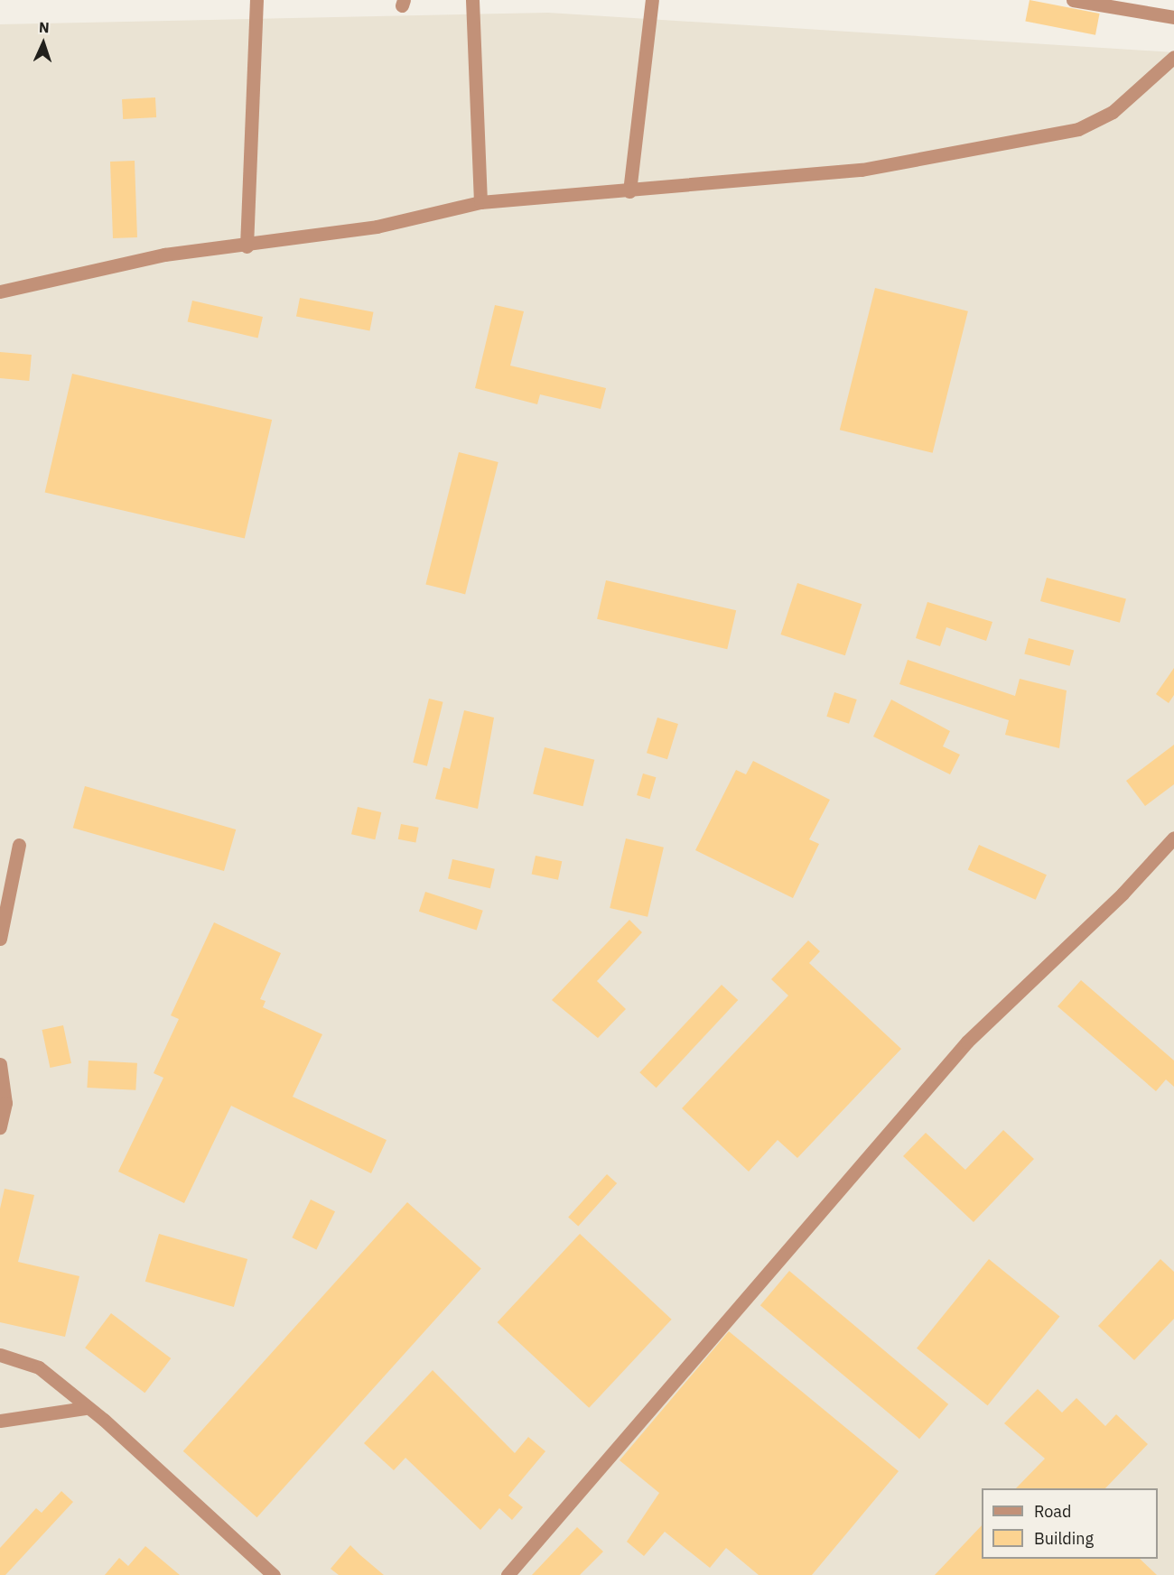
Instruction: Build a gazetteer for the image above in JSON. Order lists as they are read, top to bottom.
{
  "legend": ["Road", "Building"],
  "north": "top"
}
